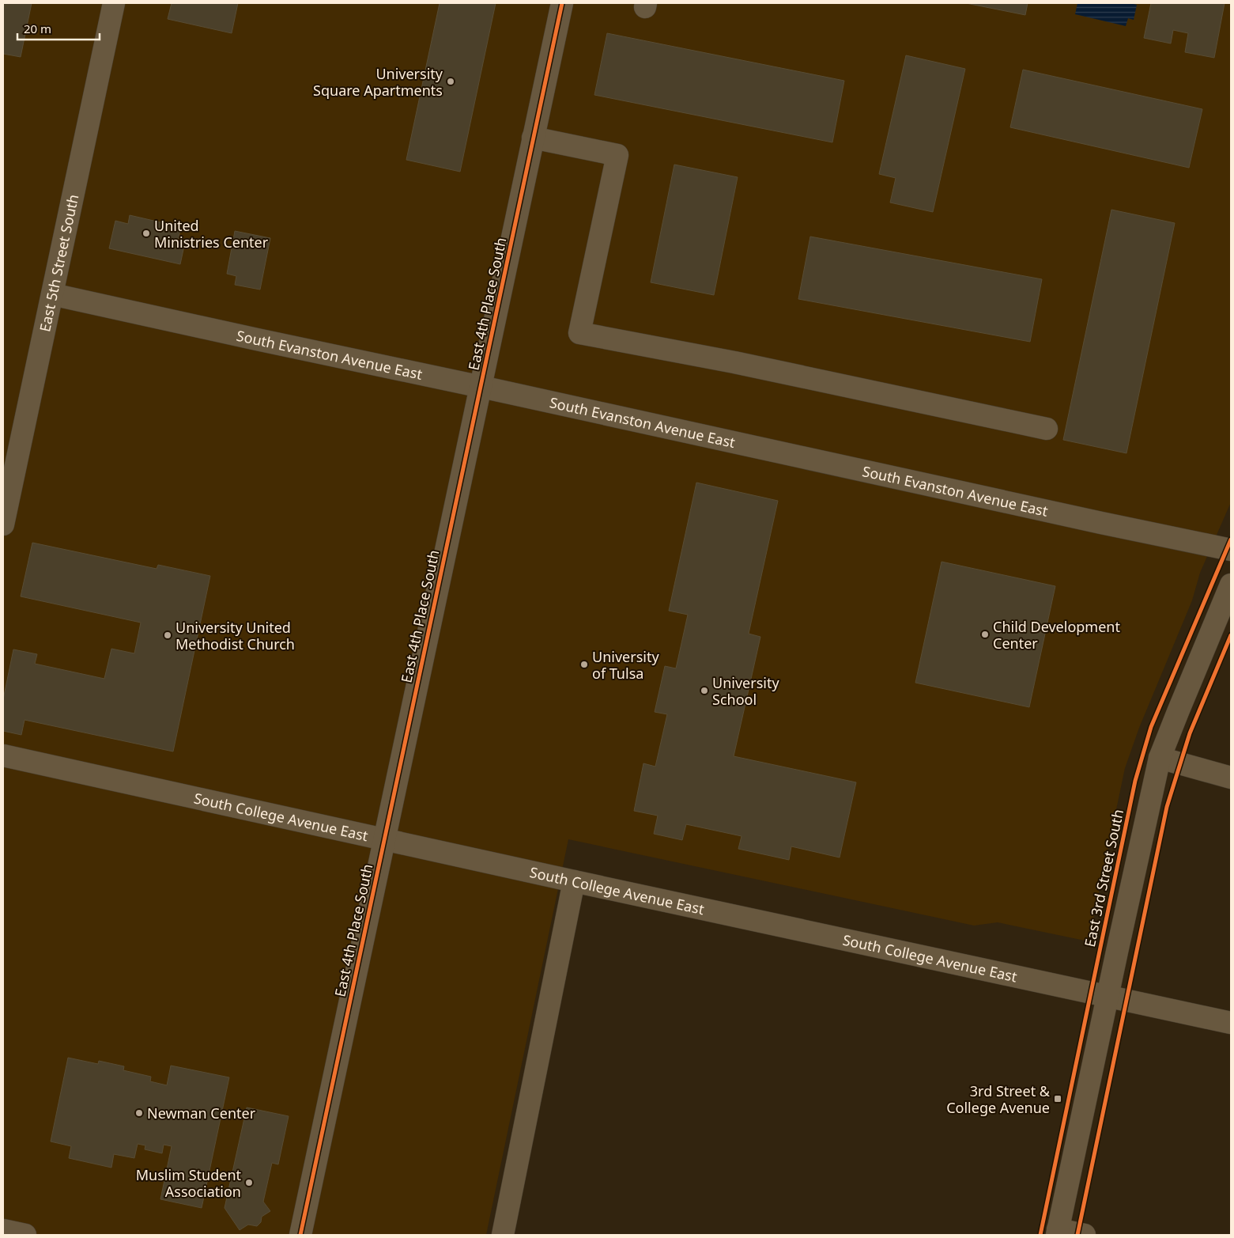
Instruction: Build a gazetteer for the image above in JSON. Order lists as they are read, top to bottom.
{
  "streets": {
    "street": [
      "East 5th Street South",
      "East 4th Place South",
      "South Evanston Avenue East",
      "South College Avenue East",
      "East 3rd Street South"
    ]
  },
  "crossings": [
    ["East 5th Street South", "South Evanston Avenue East"],
    ["East 4th Place South", "South Evanston Avenue East"],
    ["East 4th Place South", "South College Avenue East"],
    ["South College Avenue East", "East 3rd Street South"]
  ],
  "places": {
    "other": [
      "University Square Apartments",
      "United Ministries Center",
      "Child Development Center",
      "University United Methodist Church",
      "University of Tulsa",
      "University School",
      "Newman Center",
      "Muslim Student Association"
    ],
    "transit": ["3rd Street & College Avenue"]
  },
  "scale_bar": "20 m"
}
